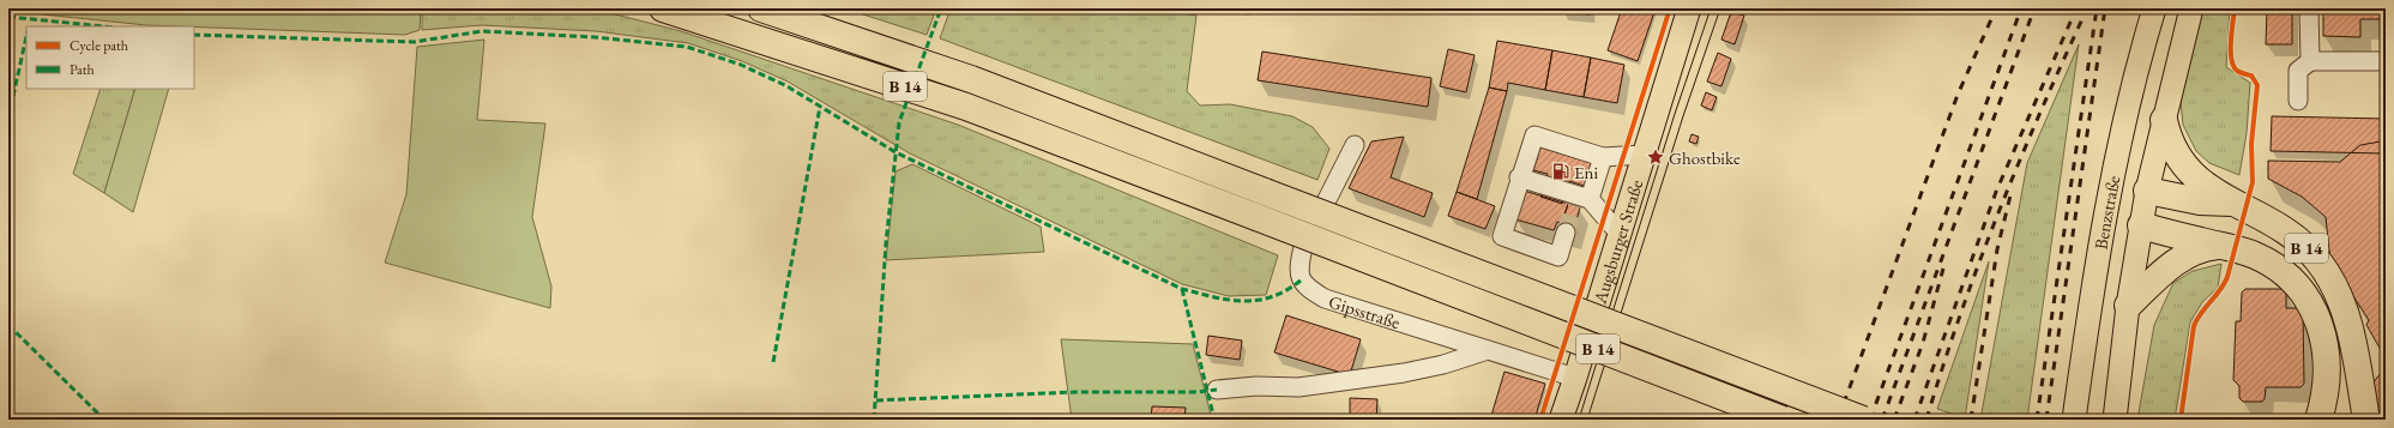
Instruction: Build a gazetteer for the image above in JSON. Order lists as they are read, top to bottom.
{
  "streets": {
    "highway": ["B 14"],
    "main road": ["Benzstraße", "Augsburger Straße"],
    "lane": ["Gipsstraße"]
  },
  "crossings": [
    ["B 14", "Benzstraße"],
    ["Augsburger Straße", "Gipsstraße"]
  ],
  "places": {
    "place": ["Ghostbike"],
    "fuel station": ["Eni"]
  },
  "legend": ["Cycle path", "Path"]
}
